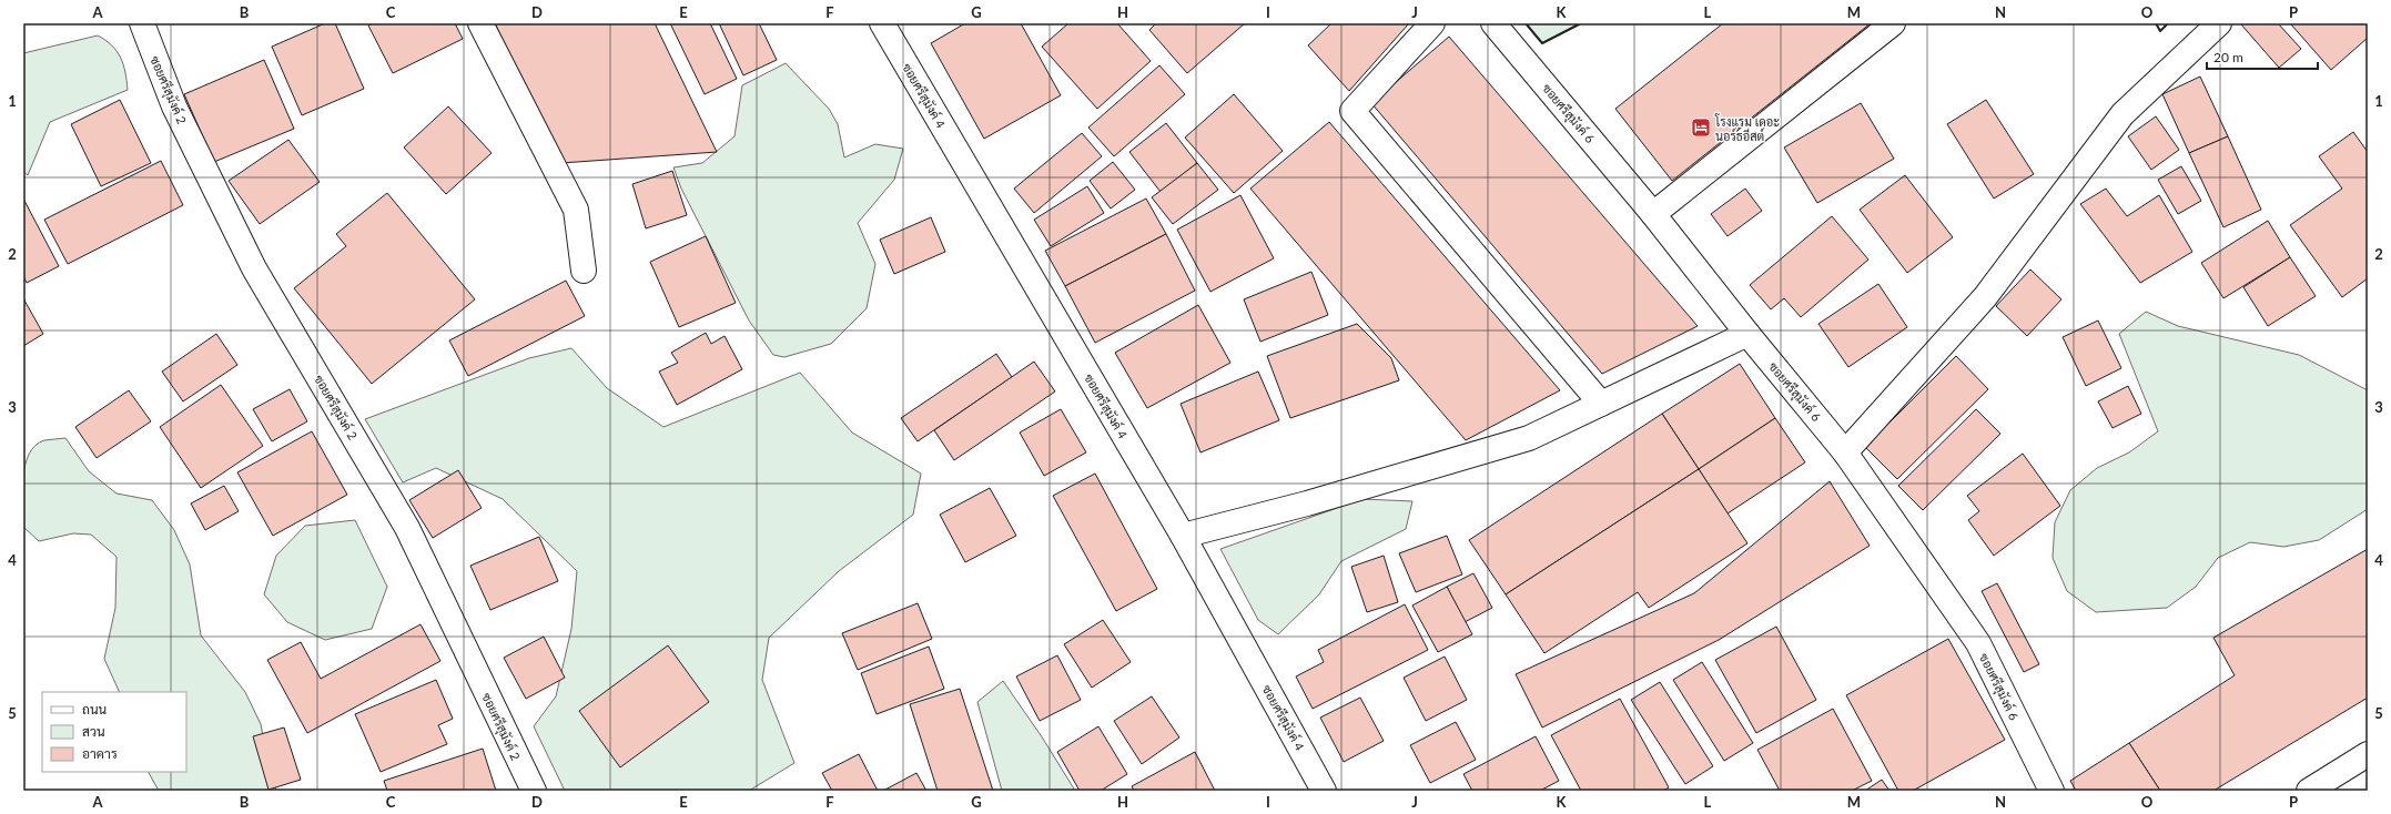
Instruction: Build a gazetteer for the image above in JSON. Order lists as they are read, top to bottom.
{
  "streets": {
    "street": ["ซอยศรีสุมังค์ 2", "ซอยศรีสุมังค์ 4", "ซอยศรีสุมังค์ 6"]
  },
  "places": {
    "hotel": ["โรงแรม เดอะ นอร์ธอีสต์"]
  },
  "legend": ["ถนน", "สวน", "อาคาร"],
  "scale_bar": "20 m",
  "grid": {
    "columns": [
      "A",
      "B",
      "C",
      "D",
      "E",
      "F",
      "G",
      "H",
      "I",
      "J",
      "K",
      "L",
      "M",
      "N",
      "O",
      "P"
    ],
    "rows": [
      "1",
      "2",
      "3",
      "4",
      "5"
    ]
  }
}
